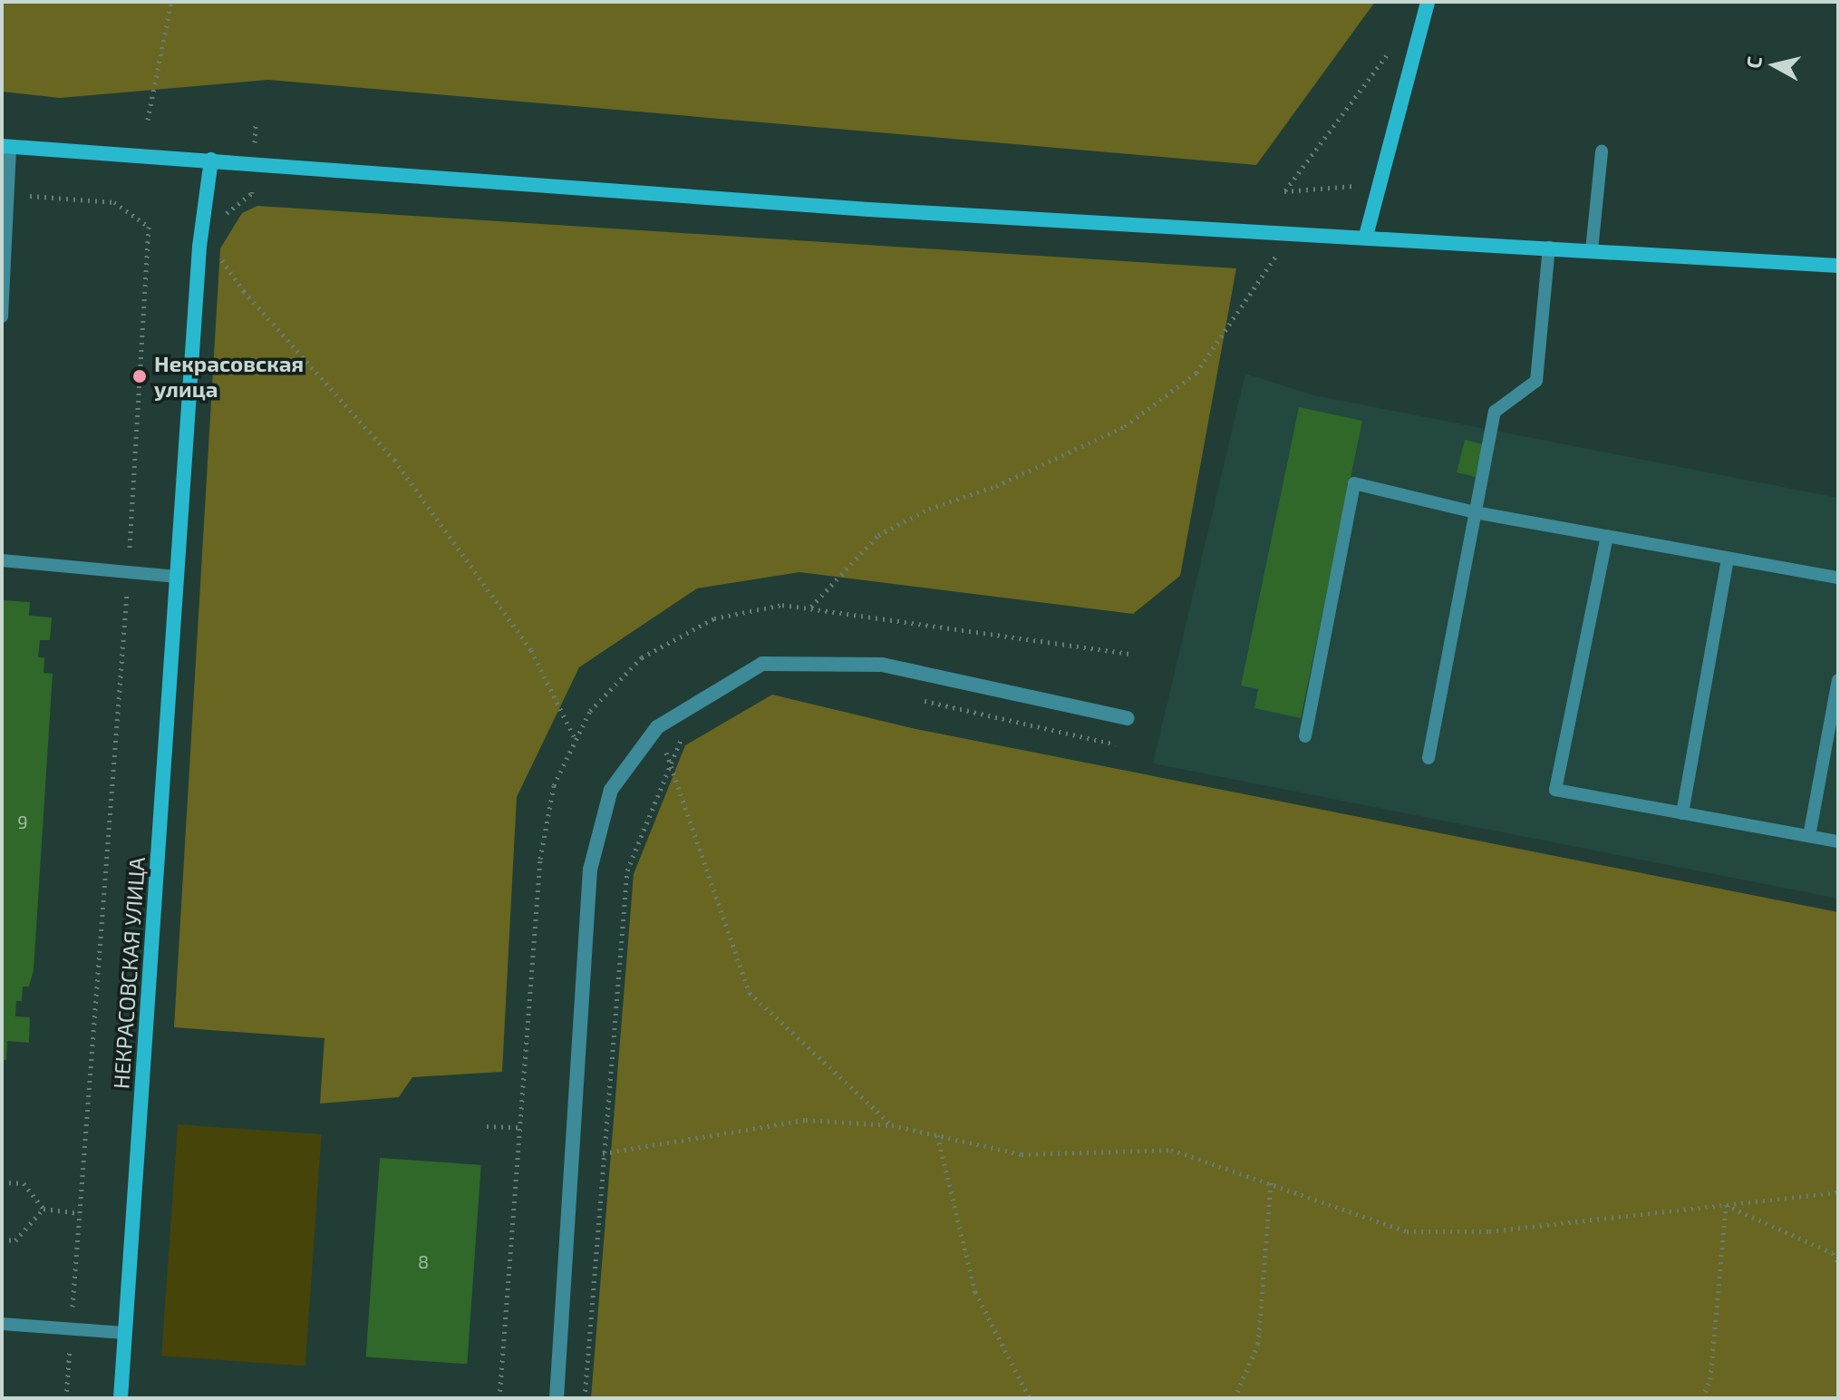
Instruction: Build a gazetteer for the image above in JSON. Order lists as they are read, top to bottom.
{
  "streets": {
    "street": ["НЕКРАСОВСКАЯ УЛИЦА"]
  },
  "places": ["Некрасовская улица"],
  "house_numbers": ["9", "8"],
  "north": "left"
}
